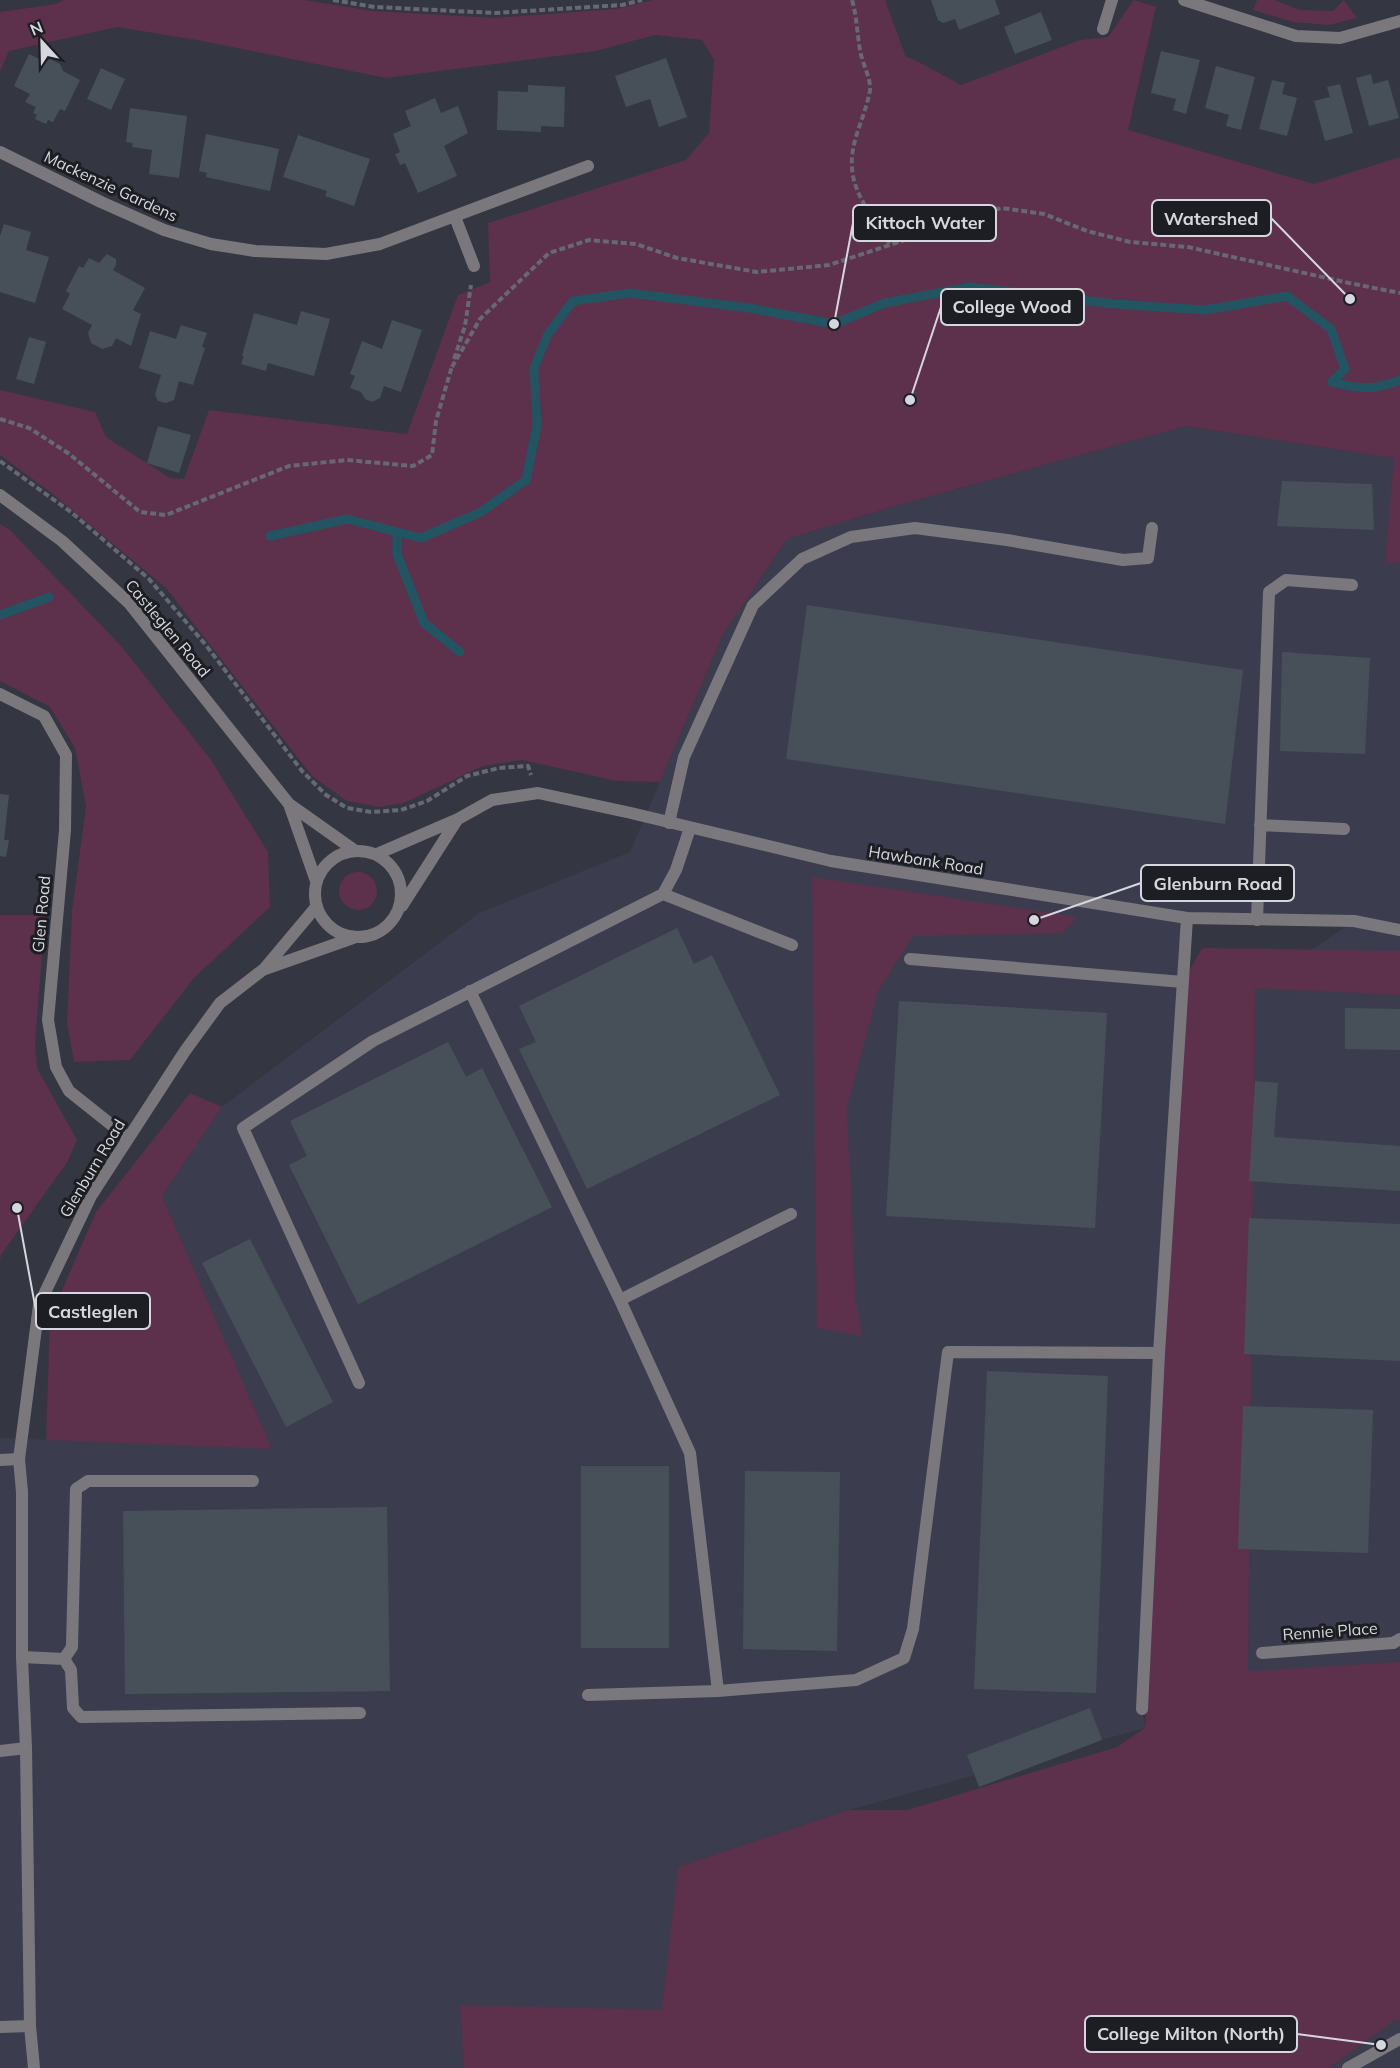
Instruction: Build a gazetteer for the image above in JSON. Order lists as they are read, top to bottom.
{
  "streets": {
    "street": [
      "Mackenzie Gardens",
      "Castleglen Road",
      "Hawbank Road",
      "Glen Road",
      "Glenburn Road",
      "Rennie Place"
    ]
  },
  "crossings": [
    ["Castleglen Road", "Hawbank Road"],
    ["Castleglen Road", "Glenburn Road"],
    ["Hawbank Road", "Glenburn Road"],
    ["Glen Road", "Glenburn Road"]
  ],
  "places": [
    "Watershed",
    "Kittoch Water",
    "College Wood",
    "Glenburn Road",
    "Castleglen",
    "College Milton (North)"
  ],
  "north": "top"
}
